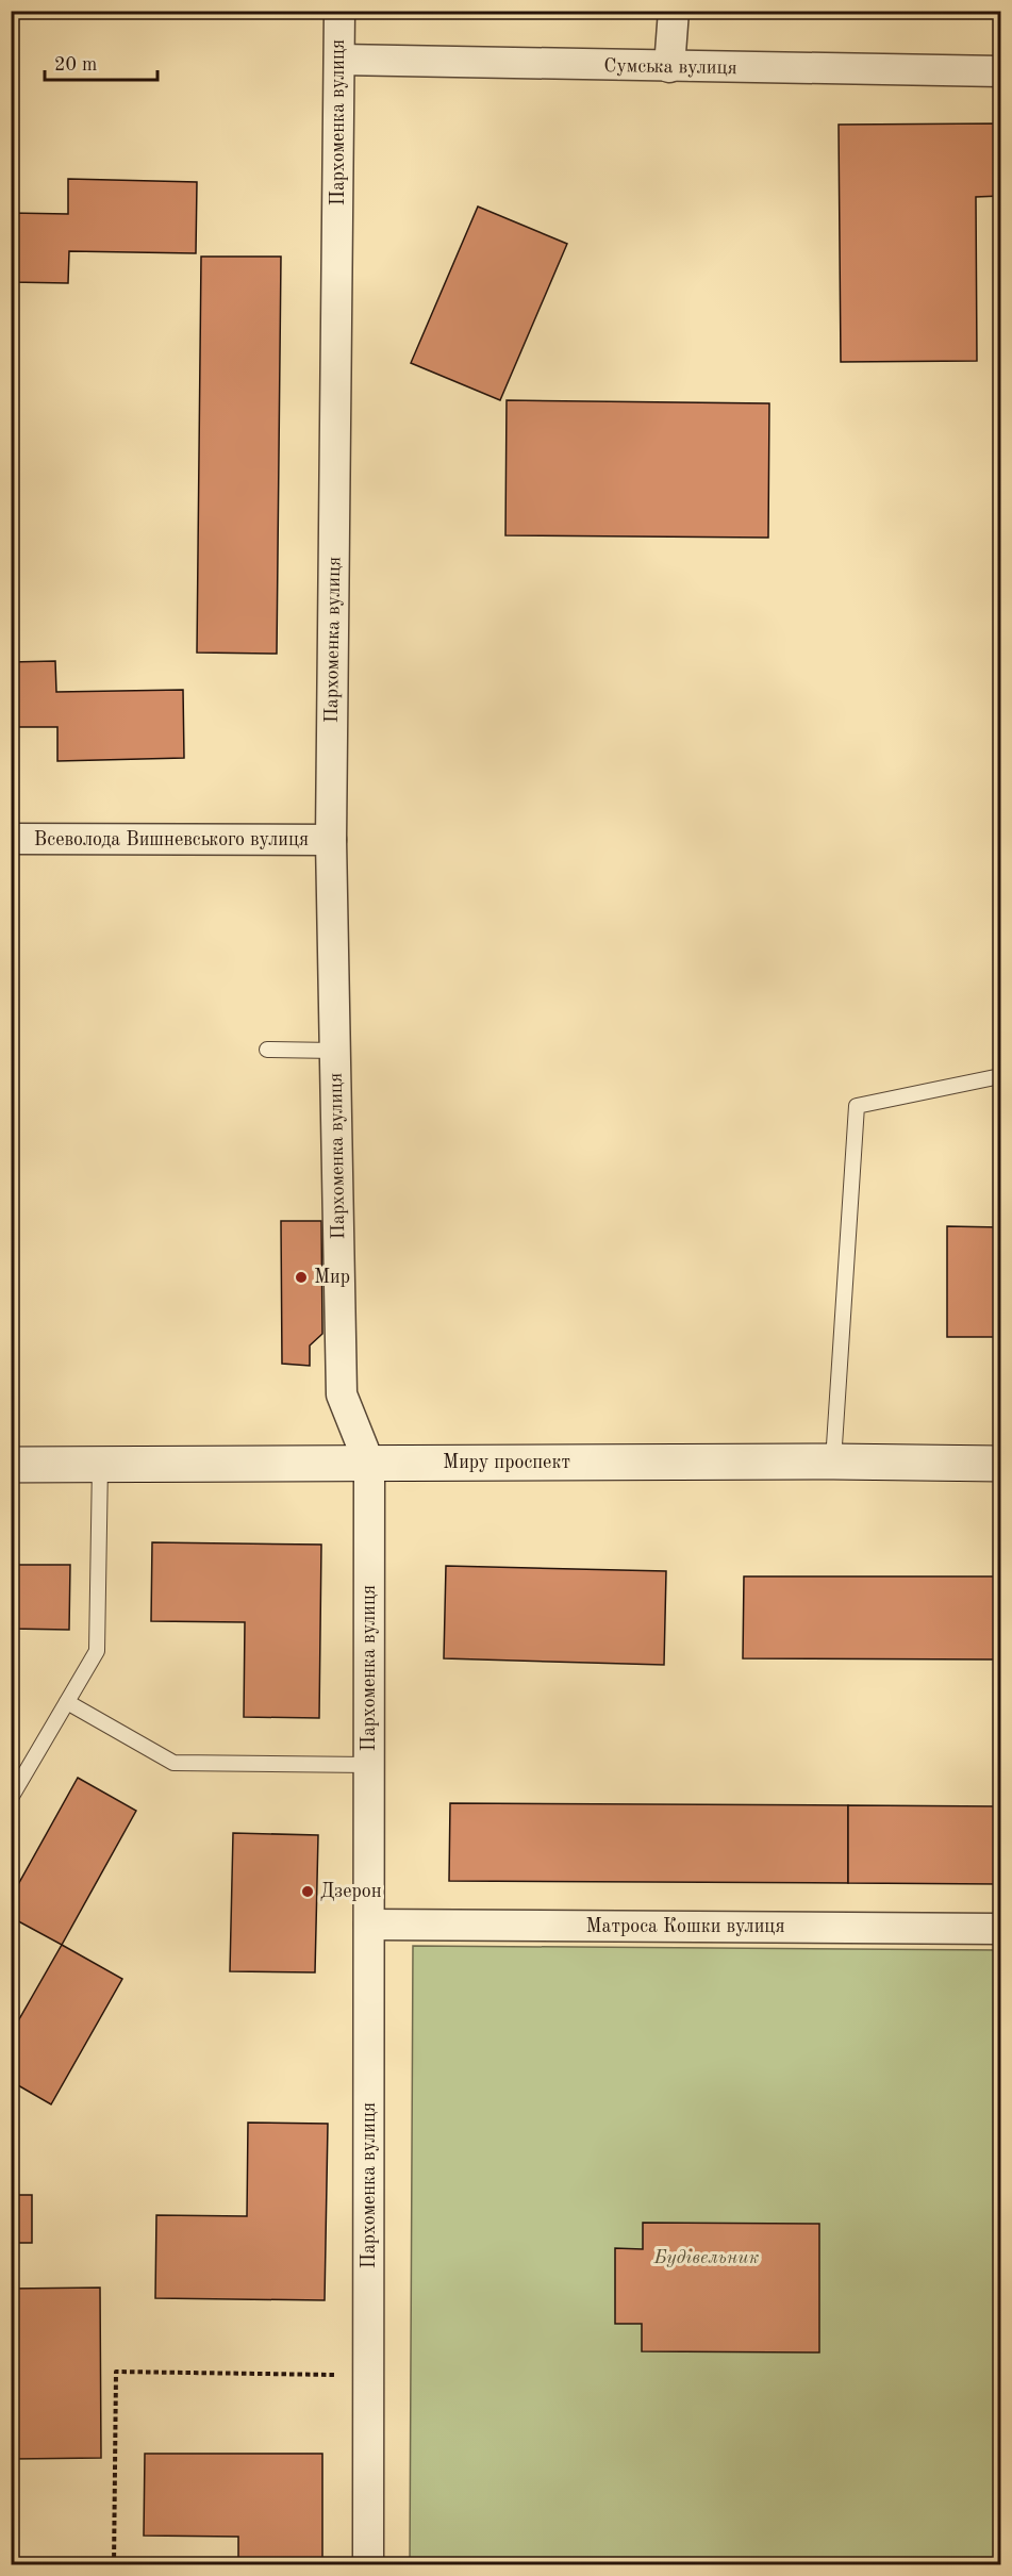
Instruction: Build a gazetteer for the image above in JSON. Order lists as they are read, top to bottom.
{
  "streets": {
    "main road": ["Миру проспект"],
    "street": [
      "Сумська вулиця",
      "Пархоменка вулиця",
      "Всеволода Вишневського вулиця",
      "Матроса Кошки вулиця"
    ]
  },
  "crossings": [
    ["Сумська вулиця", "Пархоменка вулиця"],
    ["Пархоменка вулиця", "Всеволода Вишневського вулиця"],
    ["Пархоменка вулиця", "Миру проспект"],
    ["Пархоменка вулиця", "Матроса Кошки вулиця"]
  ],
  "parks": ["Будівельник"],
  "places": ["Мир", "Дзерон"],
  "scale_bar": "20 m"
}
